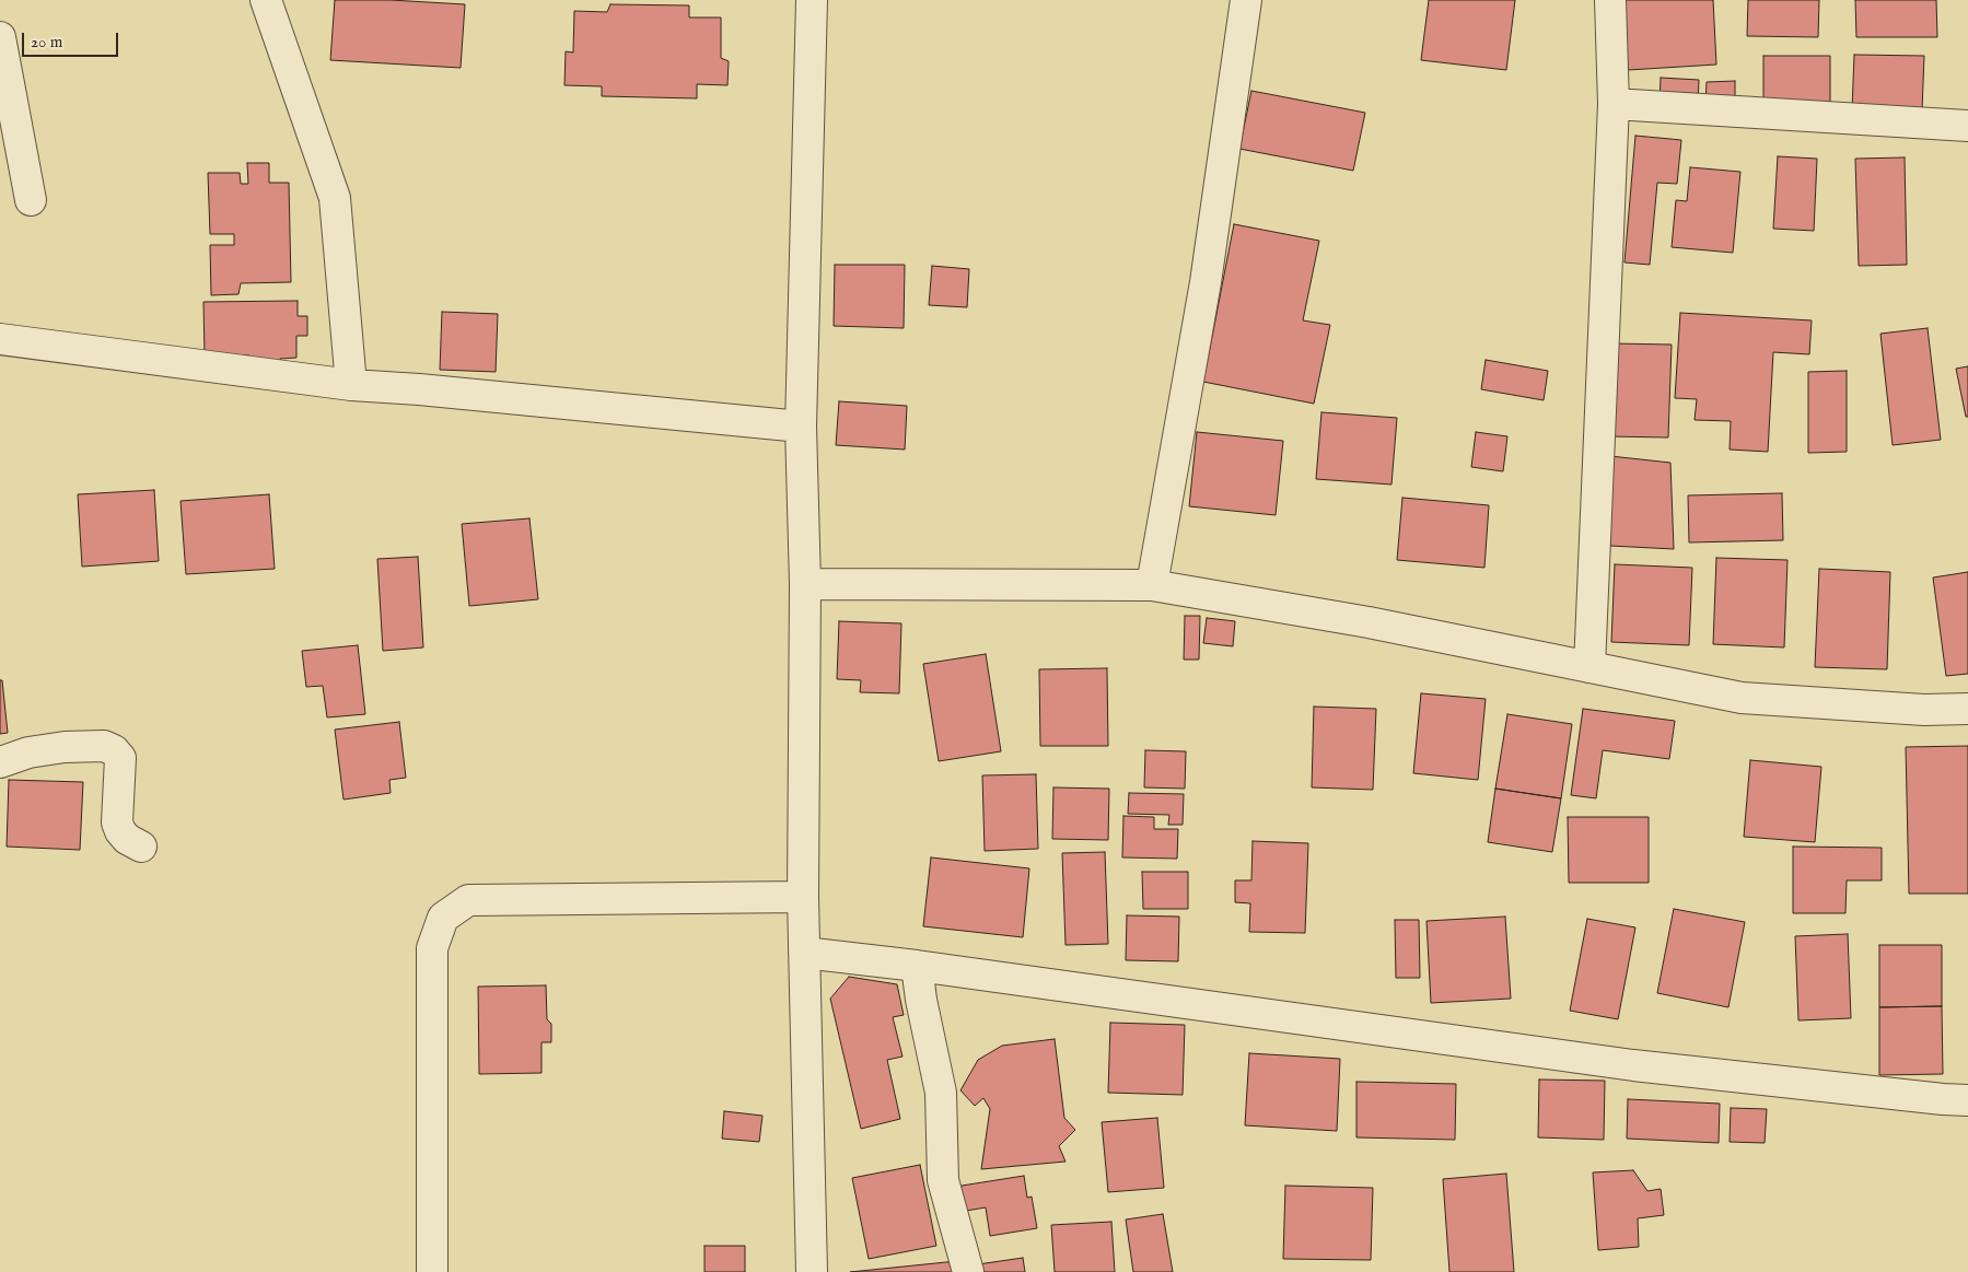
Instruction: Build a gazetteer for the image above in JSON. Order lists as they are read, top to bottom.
{
  "scale_bar": "20 m"
}
